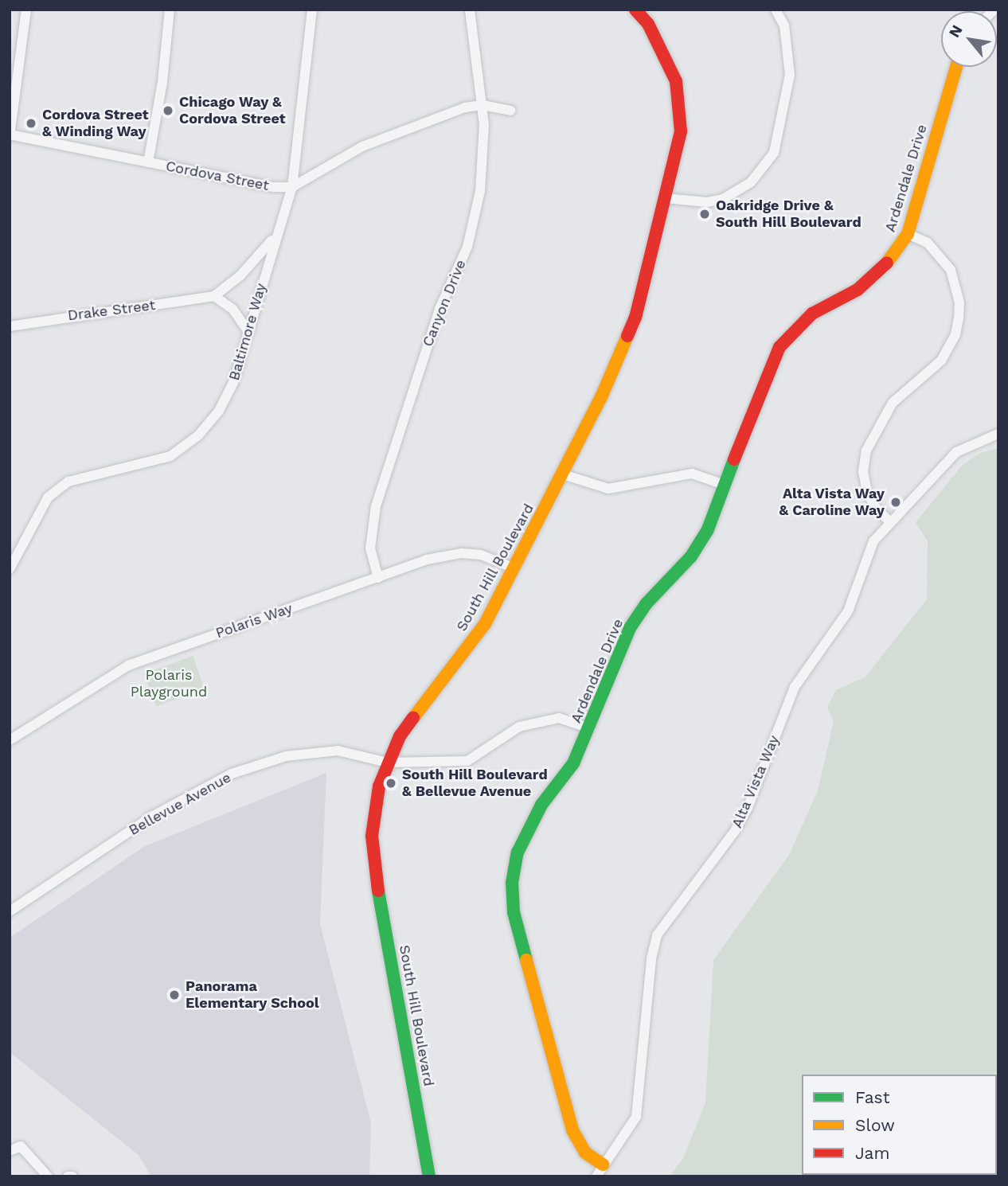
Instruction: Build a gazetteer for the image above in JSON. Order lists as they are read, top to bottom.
{
  "streets": {
    "street": [
      "Cordova Street",
      "Ardendale Drive",
      "Canyon Drive",
      "Drake Street",
      "Baltimore Way",
      "South Hill Boulevard",
      "Polaris Way",
      "Alta Vista Way",
      "Bellevue Avenue"
    ]
  },
  "crossings": [
    ["Cordova Street", "Baltimore Way"],
    ["Ardendale Drive", "Alta Vista Way"],
    ["Ardendale Drive", "Bellevue Avenue"],
    ["Canyon Drive", "Polaris Way"],
    ["South Hill Boulevard", "Polaris Way"],
    ["South Hill Boulevard", "Bellevue Avenue"]
  ],
  "parks": ["Polaris Playground"],
  "places": [
    "Chicago Way & Cordova Street",
    "Cordova Street & Winding Way",
    "Oakridge Drive & South Hill Boulevard",
    "Alta Vista Way & Caroline Way",
    "South Hill Boulevard & Bellevue Avenue",
    "Panorama Elementary School"
  ],
  "legend": ["Fast", "Slow", "Jam"],
  "north": "top left"
}
